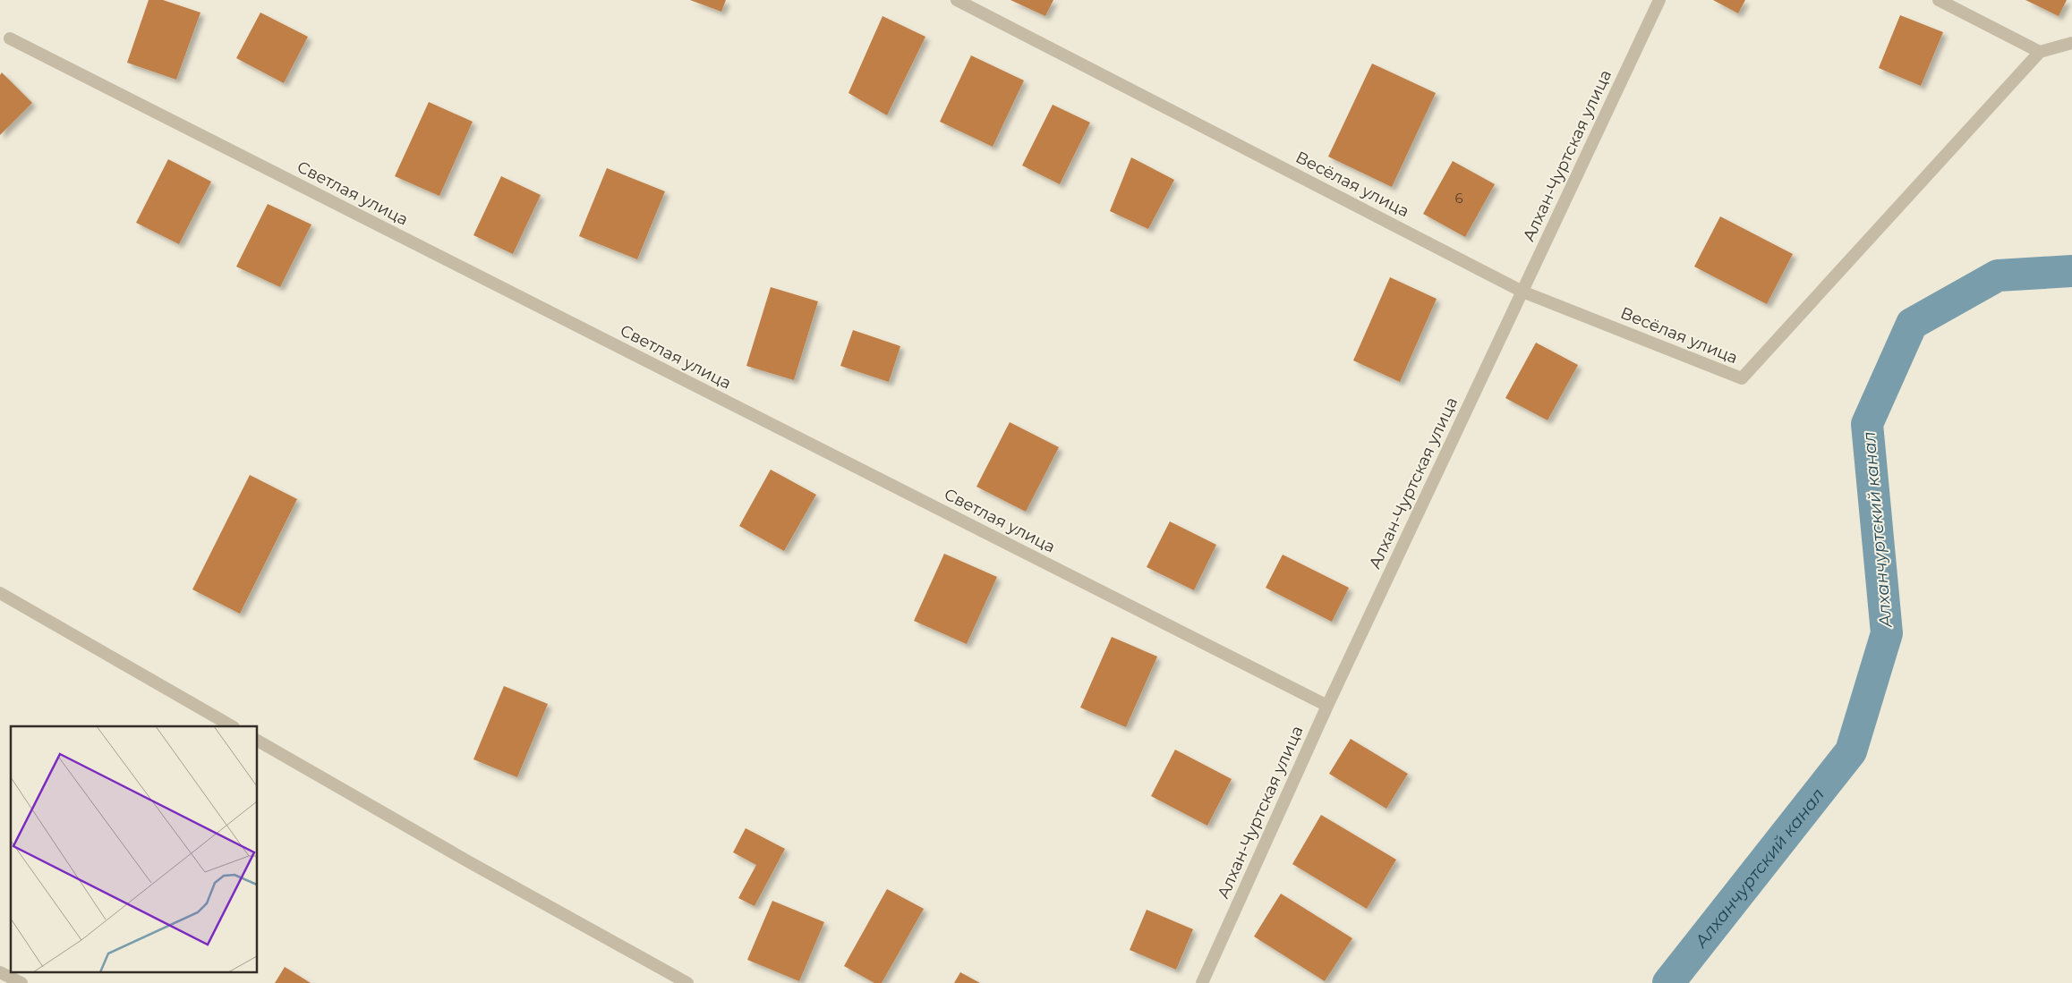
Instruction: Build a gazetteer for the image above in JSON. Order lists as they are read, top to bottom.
{
  "streets": {
    "street": ["Алхан-Чуртская улица", "Весёлая улица", "Светлая улица"]
  },
  "crossings": [
    ["Алхан-Чуртская улица", "Весёлая улица"],
    ["Алхан-Чуртская улица", "Светлая улица"]
  ],
  "water": ["Алханчуртский канал"],
  "house_numbers": ["6"]
}
